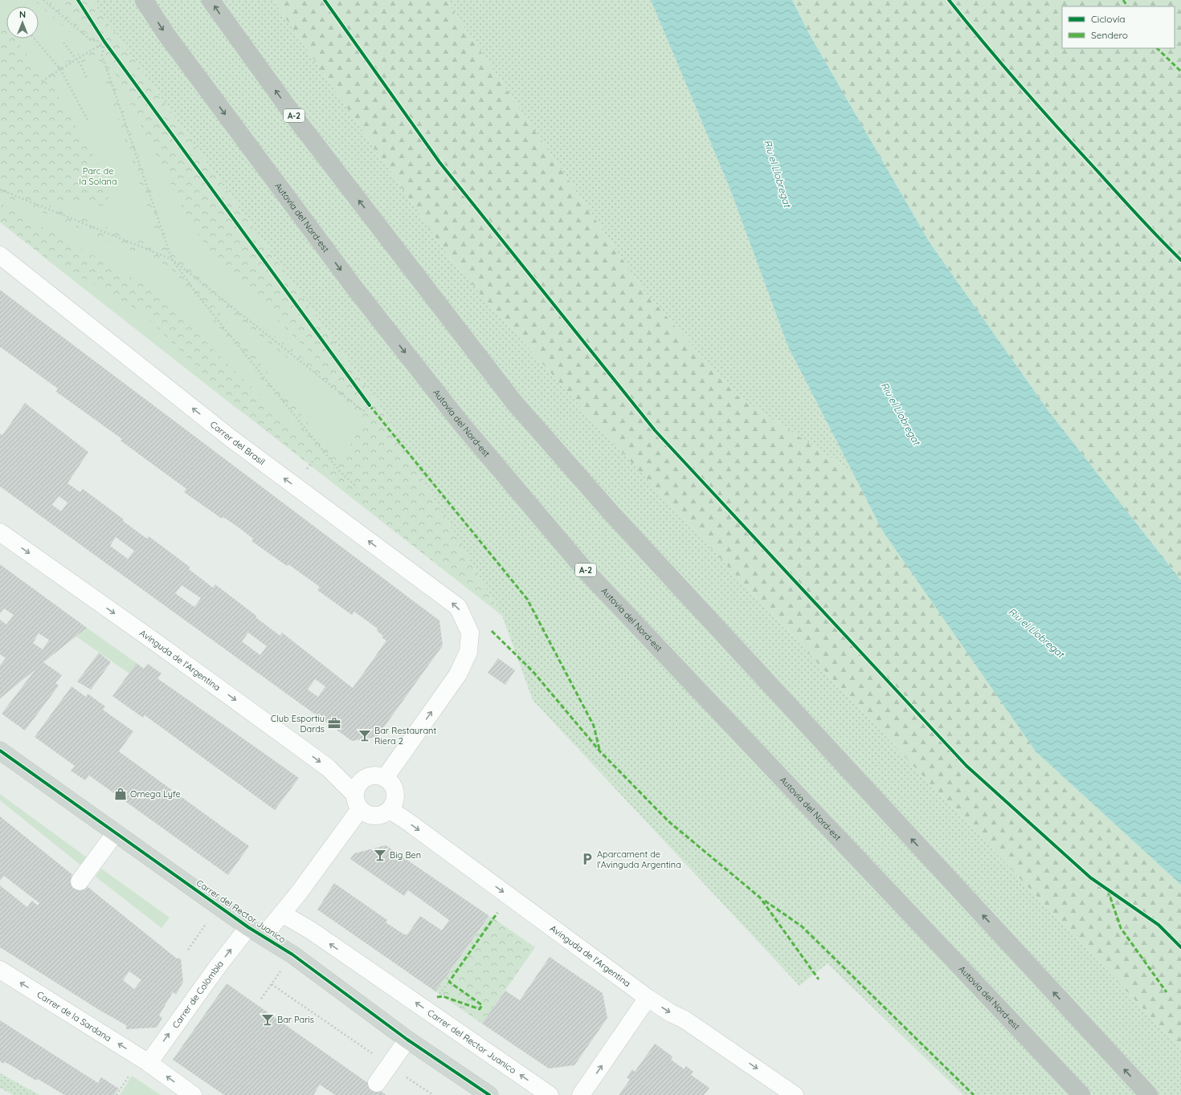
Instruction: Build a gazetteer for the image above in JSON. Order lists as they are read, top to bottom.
{
  "streets": {
    "highway": ["A-2", "Autovia del Nord-est"],
    "main road": ["Carrer del Rector Juanico"],
    "street": [
      "Carrer del Brasil",
      "Avinguda de l'Argentina",
      "Carrer de Colòmbia",
      "Carrer de la Sardana"
    ]
  },
  "crossings": [
    ["Carrer del Brasil", "Avinguda de l'Argentina"],
    ["Carrer del Rector Juanico", "Carrer de Colòmbia"],
    ["Carrer de Colòmbia", "Carrer de la Sardana"]
  ],
  "one_way": [
    "Carrer del Brasil",
    "Avinguda de l'Argentina",
    "Carrer de Colòmbia",
    "Carrer de la Sardana"
  ],
  "water": ["Riu el Llobregat"],
  "parks": ["Parc de la Solana"],
  "places": {
    "office": ["Club Esportiu Dards"],
    "bar": ["Bar Restaurant Riera 2", "Big Ben", "Bar Paris"],
    "shop": ["Omega Lyfe"],
    "parking": ["Aparcament de l'Avinguda Argentina"]
  },
  "legend": ["Ciclovía", "Sendero"],
  "north": "top"
}
